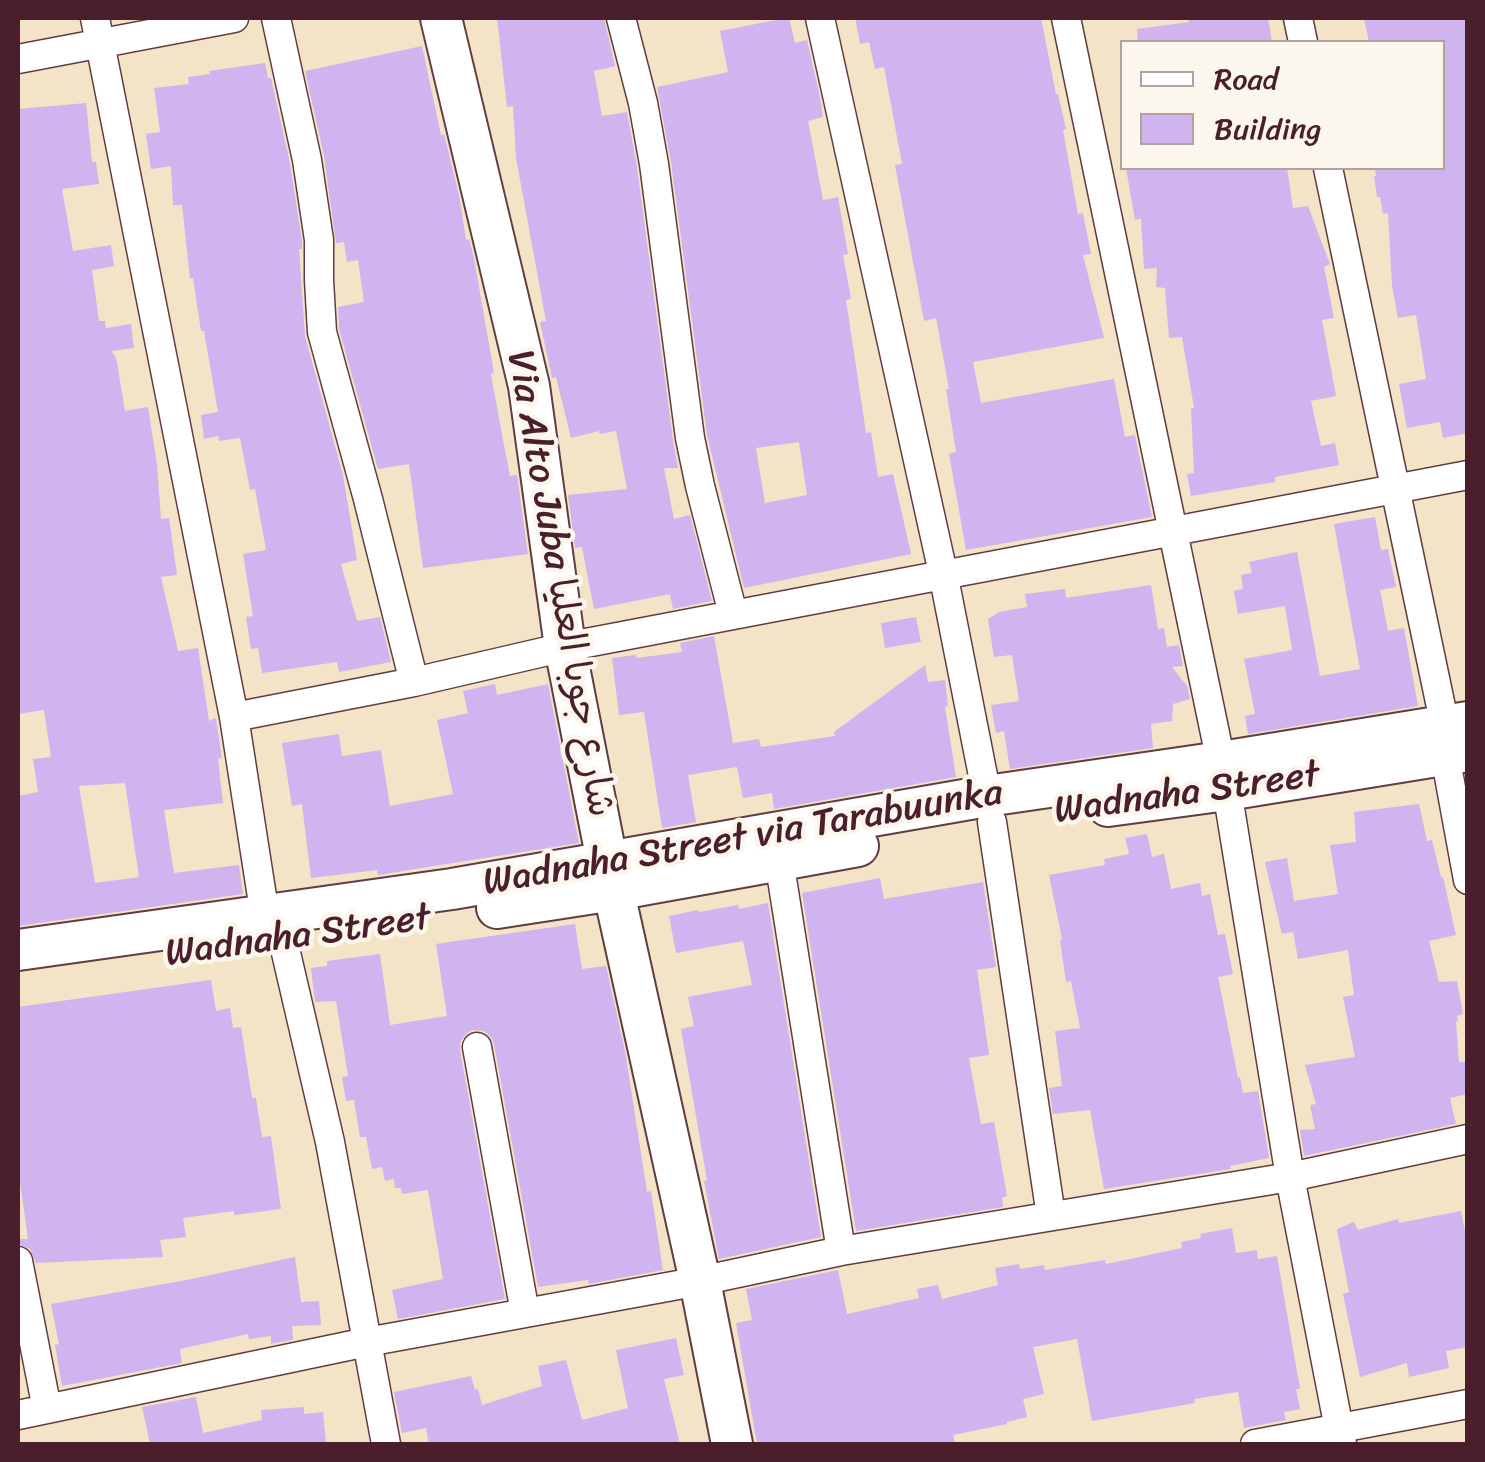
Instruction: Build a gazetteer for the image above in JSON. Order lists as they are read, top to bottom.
{
  "streets": {
    "main road": ["Via Alto Juba شارع جوبا العليا", "Wadnaha Street", "Wadnaha Street via Tarabuunka"]
  },
  "crossings": [
    ["Via Alto Juba شارع جوبا العليا", "Wadnaha Street"],
    ["Via Alto Juba شارع جوبا العليا", "Wadnaha Street via Tarabuunka"],
    ["Wadnaha Street", "Wadnaha Street via Tarabuunka"]
  ],
  "legend": ["Road", "Building"]
}
